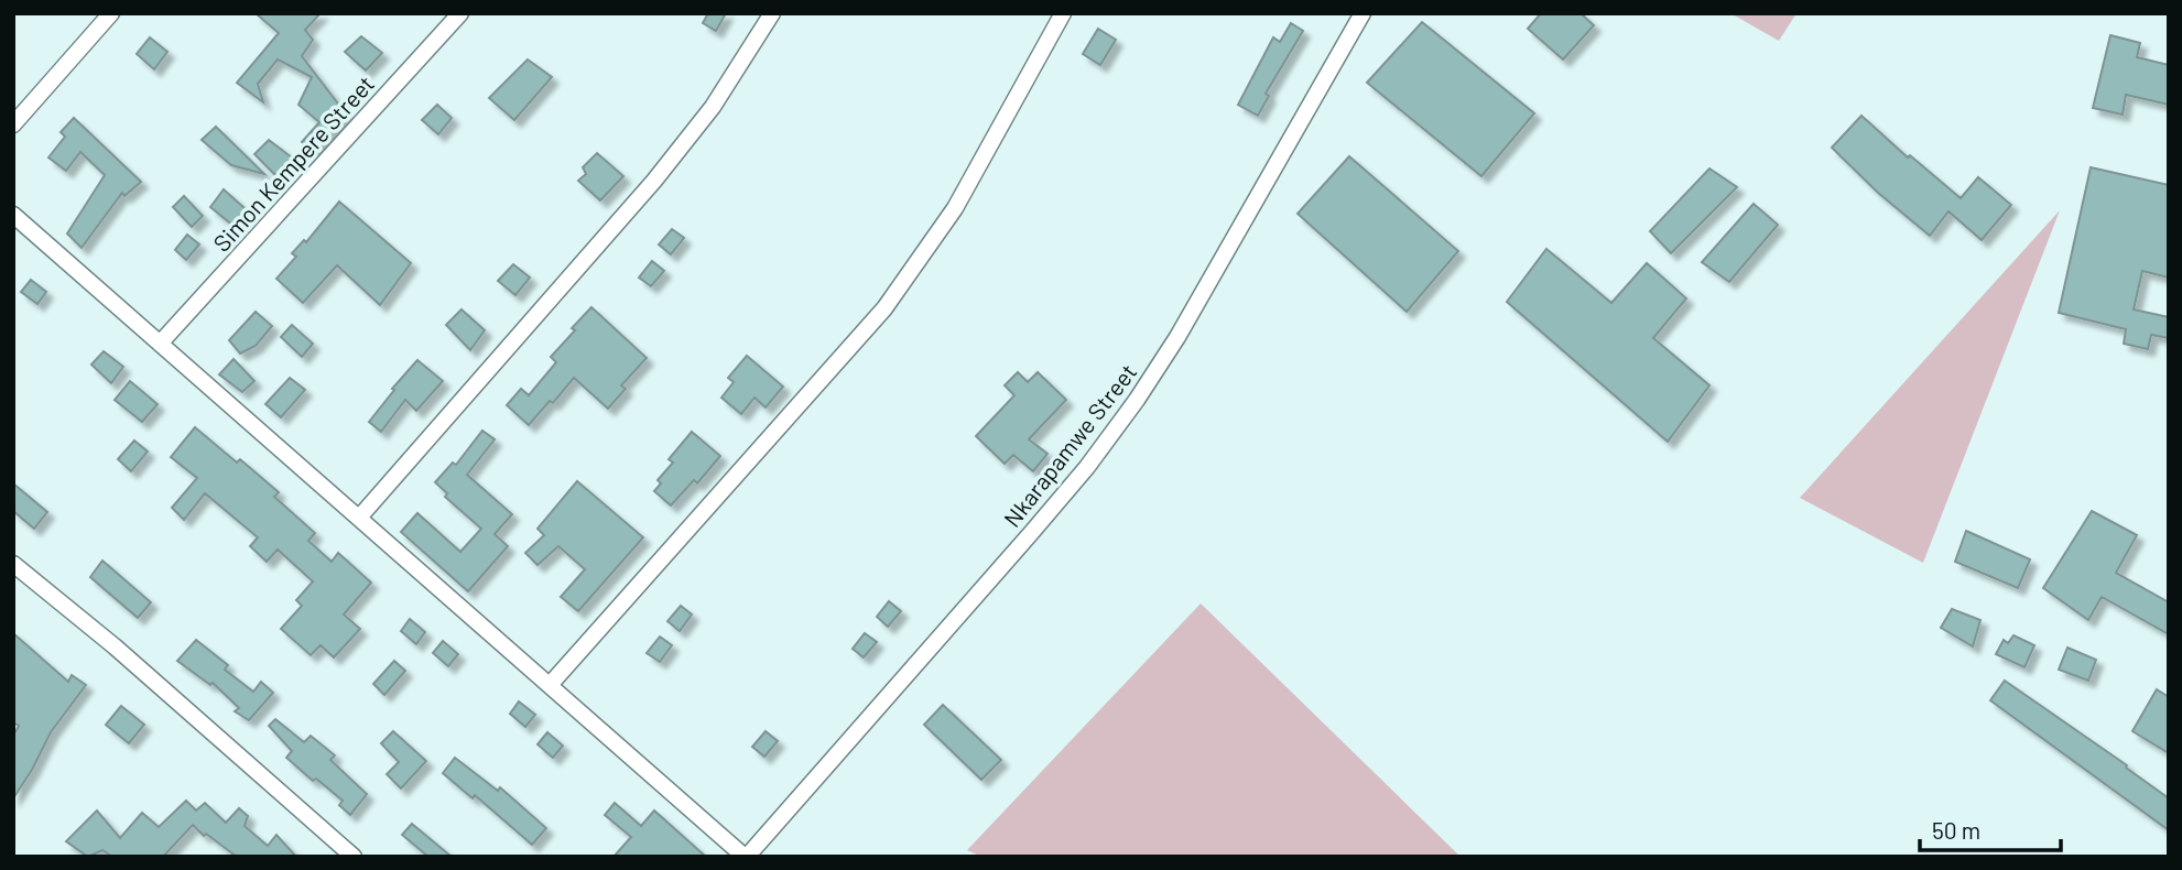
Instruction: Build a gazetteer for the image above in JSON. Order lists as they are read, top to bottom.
{
  "streets": {
    "street": ["Simon Kempere Street", "Nkarapamwe Street"]
  },
  "scale_bar": "50 m"
}
